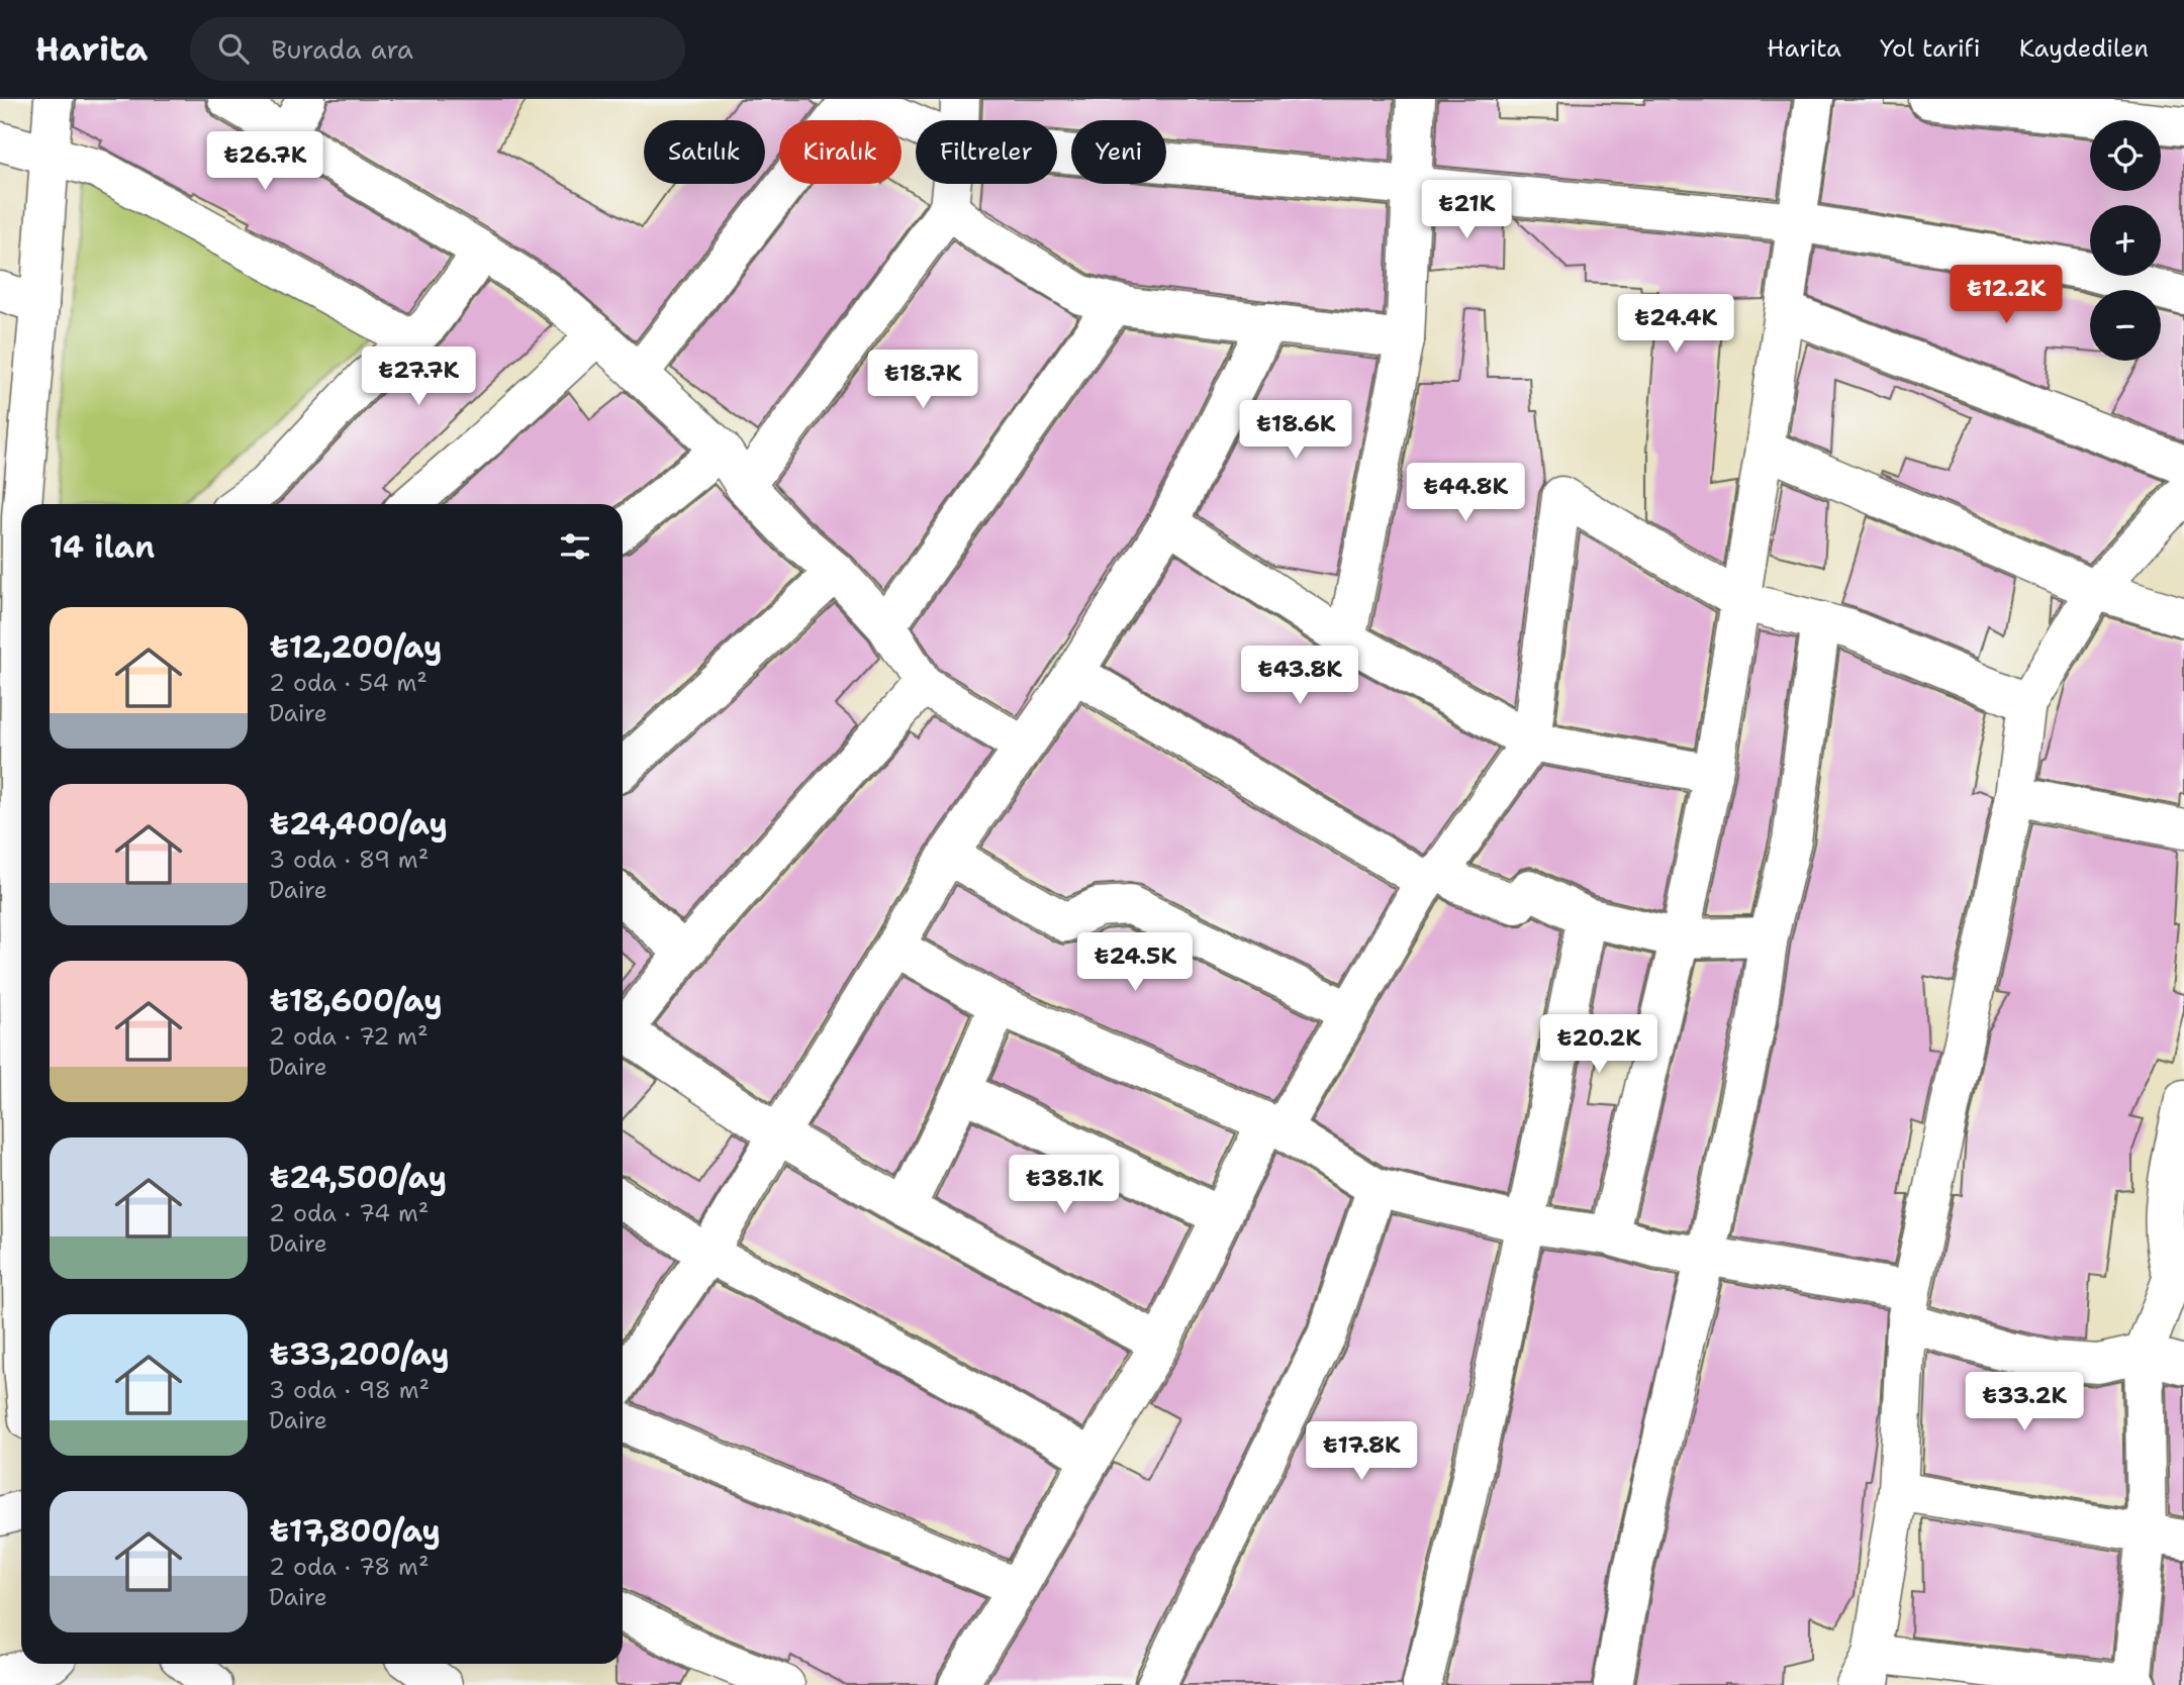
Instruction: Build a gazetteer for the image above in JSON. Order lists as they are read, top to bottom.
{
  "page": {
    "header": "Harita",
    "search": "Burada ara",
    "nav": ["Harita", "Yol tarifi", "Kaydedilen"],
    "map_buttons": ["+", "−"],
    "chip": [
      "Satılık",
      "Kiralık",
      "Filtreler",
      "Yeni"
    ],
    "price": [
      "₺26.7K",
      "₺21K",
      "₺12.2K",
      "₺24.4K",
      "₺27.7K",
      "₺18.7K",
      "₺18.6K",
      "₺44.8K",
      "₺43.8K",
      "₺24.5K",
      "₺20.2K",
      "₺38.1K",
      "₺33.2K",
      "₺17.8K"
    ],
    "heading": "14 ilan",
    "list": [
      {
        "name": "₺12,200/ay",
        "note": "2 oda · 54 m² · Daire"
      },
      {
        "name": "₺24,400/ay",
        "note": "3 oda · 89 m² · Daire"
      },
      {
        "name": "₺18,600/ay",
        "note": "2 oda · 72 m² · Daire"
      },
      {
        "name": "₺24,500/ay",
        "note": "2 oda · 74 m² · Daire"
      },
      {
        "name": "₺33,200/ay",
        "note": "3 oda · 98 m² · Daire"
      },
      {
        "name": "₺17,800/ay",
        "note": "2 oda · 78 m² · Daire"
      }
    ]
  }
}
